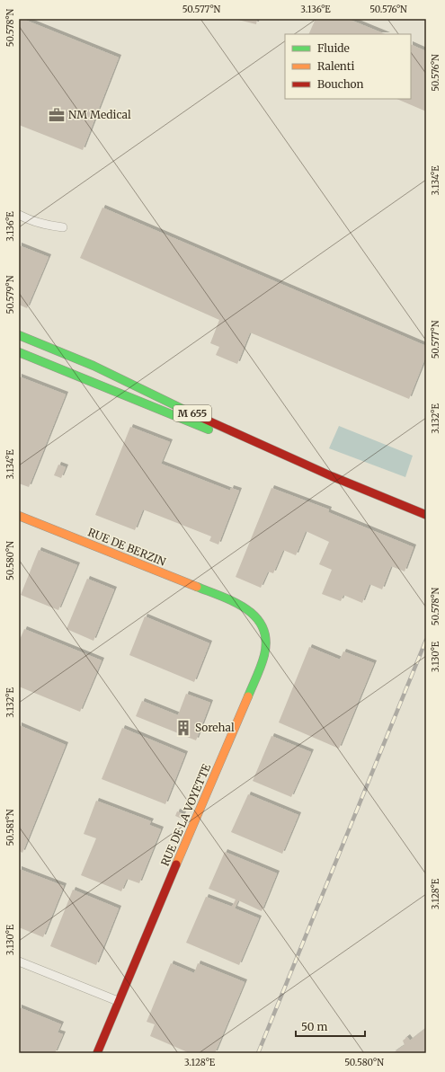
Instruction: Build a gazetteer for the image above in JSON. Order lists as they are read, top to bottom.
{
  "streets": {
    "main road": ["M 655", "RUE DE BERZIN", "RUE DE LA VOYETTE"]
  },
  "crossings": [
    ["RUE DE BERZIN", "RUE DE LA VOYETTE"]
  ],
  "places": {
    "office": ["NM Medical"],
    "building": ["Sorehal"]
  },
  "legend": ["Fluide", "Ralenti", "Bouchon"],
  "scale_bar": "50 m",
  "coordinates": [
    "50.577°N",
    "3.136°E",
    "50.576°N",
    "50.578°N",
    "3.134°E",
    "50.579°N",
    "3.132°E",
    "50.580°N",
    "3.130°E",
    "50.581°N",
    "3.128°E"
  ]
}
